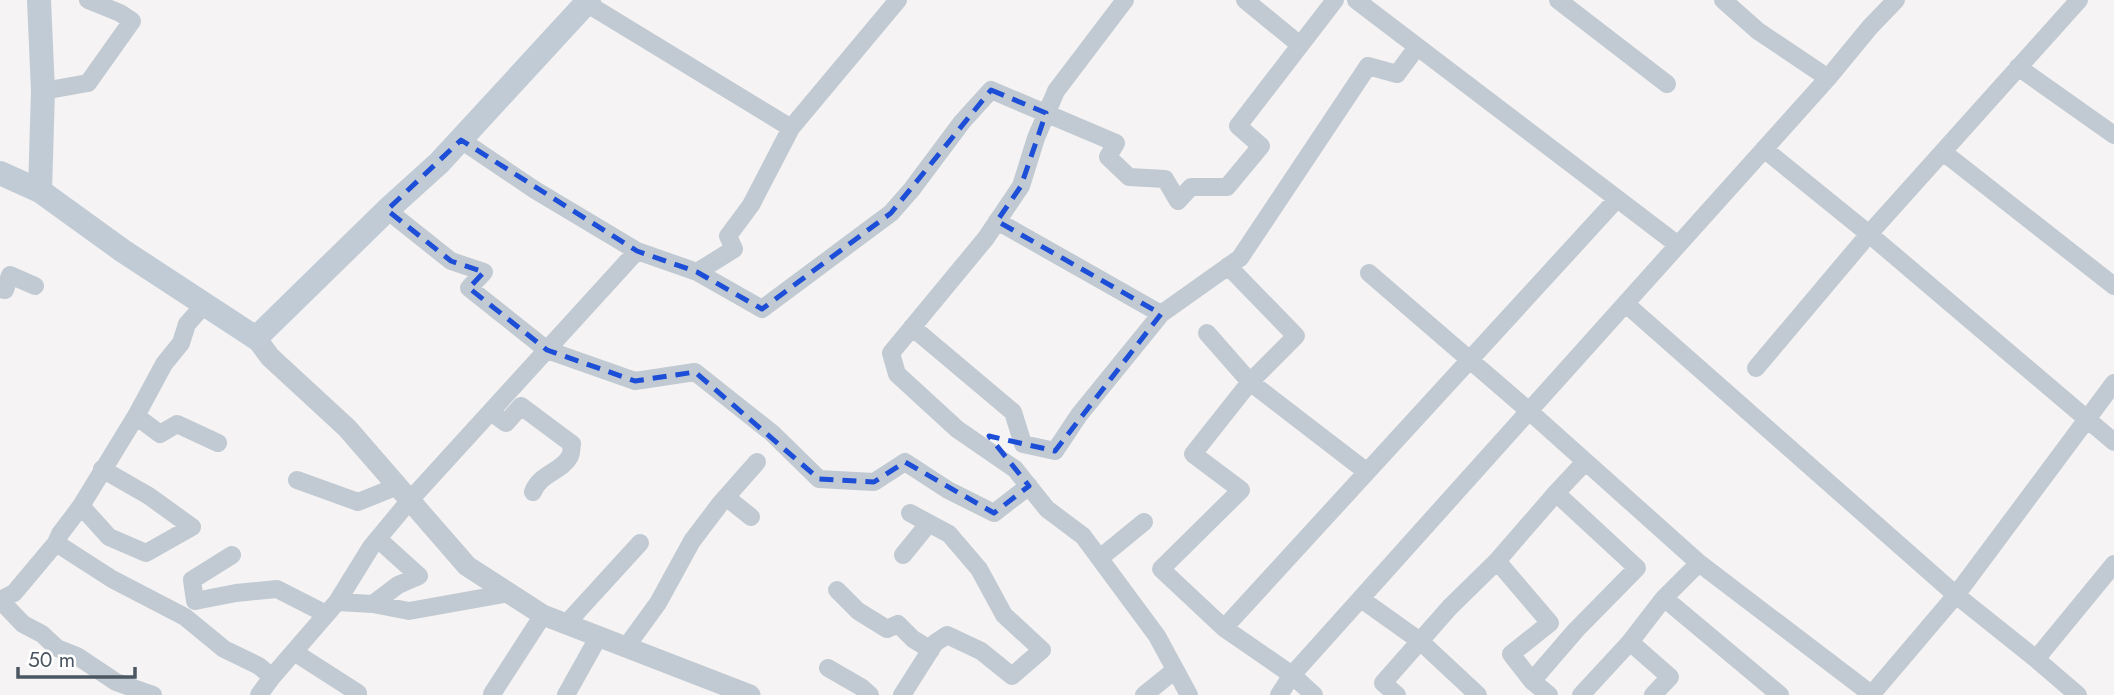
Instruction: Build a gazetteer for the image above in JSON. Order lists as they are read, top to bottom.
{
  "scale_bar": "50 m"
}
